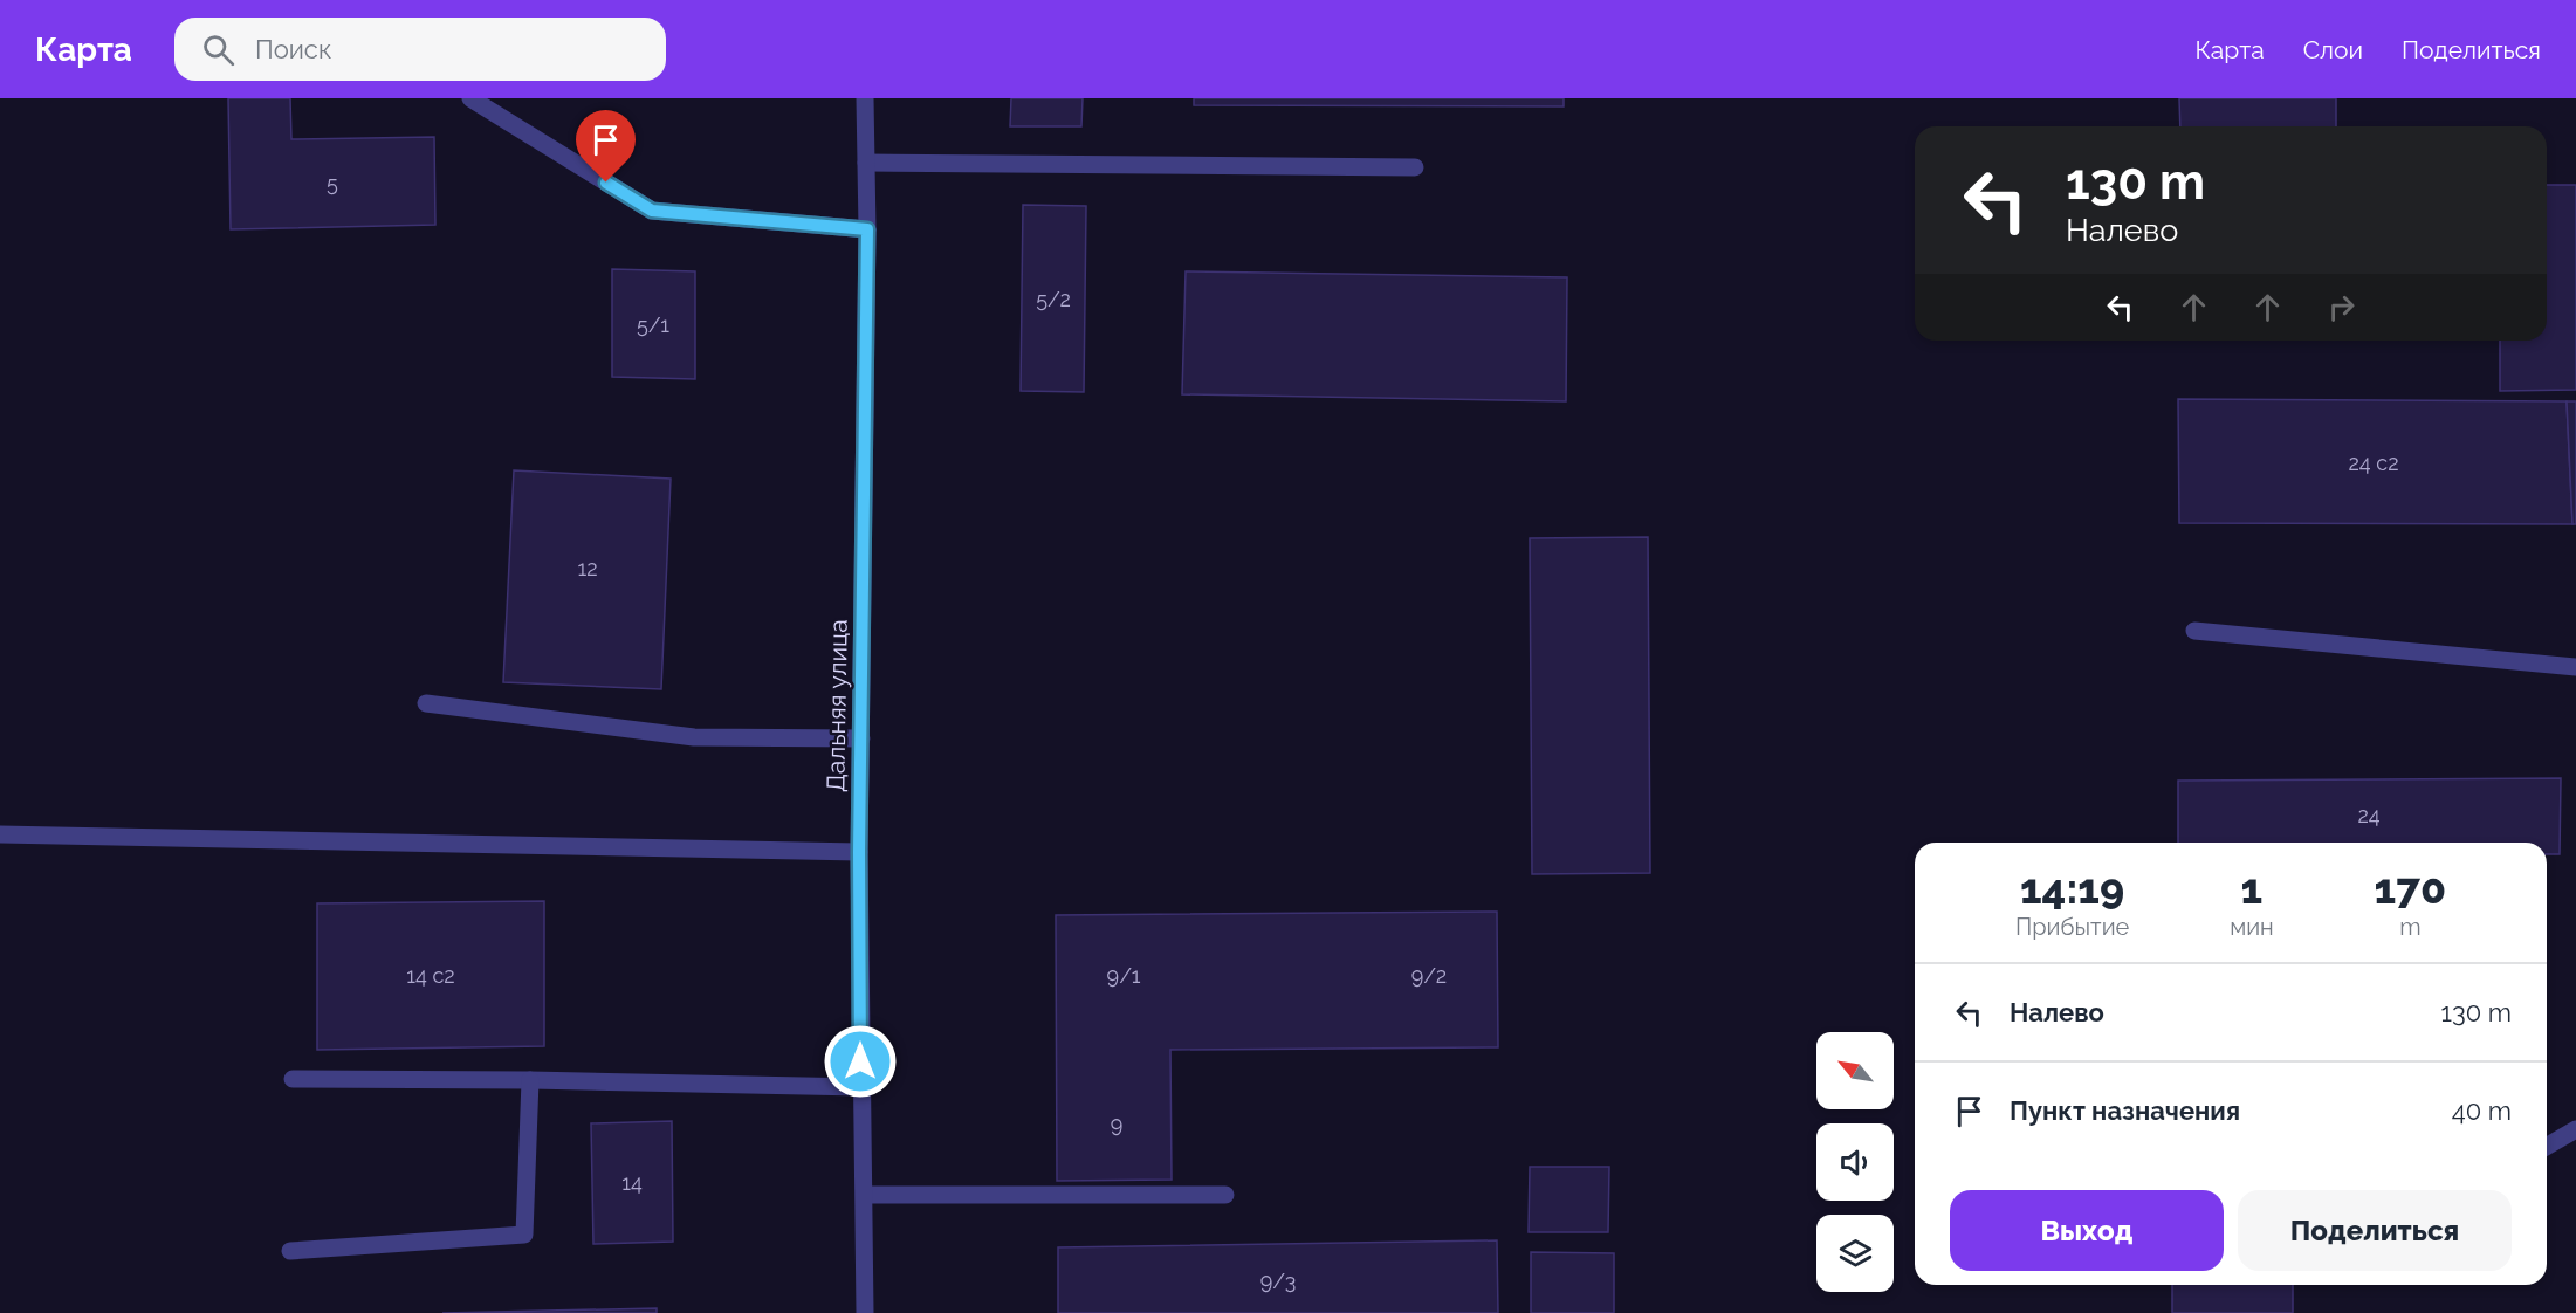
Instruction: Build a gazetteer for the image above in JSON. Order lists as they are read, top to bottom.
{
  "streets": {
    "street": ["Дальняя улица"]
  },
  "house_numbers": [
    "5",
    "5/2",
    "5/1",
    "24 с2",
    "12",
    "24",
    "14 с2",
    "9/1",
    "9/2",
    "9",
    "14",
    "9/3"
  ],
  "north": "top left",
  "page": {
    "header": "Карта",
    "search": "Поиск",
    "nav": ["Карта", "Слои", "Поделиться"],
    "turn": ["130 m", "Налево"],
    "eta": [
      "14:19",
      "Прибытие",
      "1",
      "мин",
      "170",
      "m"
    ],
    "list": [
      {
        "name": "Налево",
        "value": "130 m"
      },
      {
        "name": "Пункт назначения",
        "value": "40 m"
      }
    ],
    "buttons": ["Выход", "Поделиться"]
  }
}
